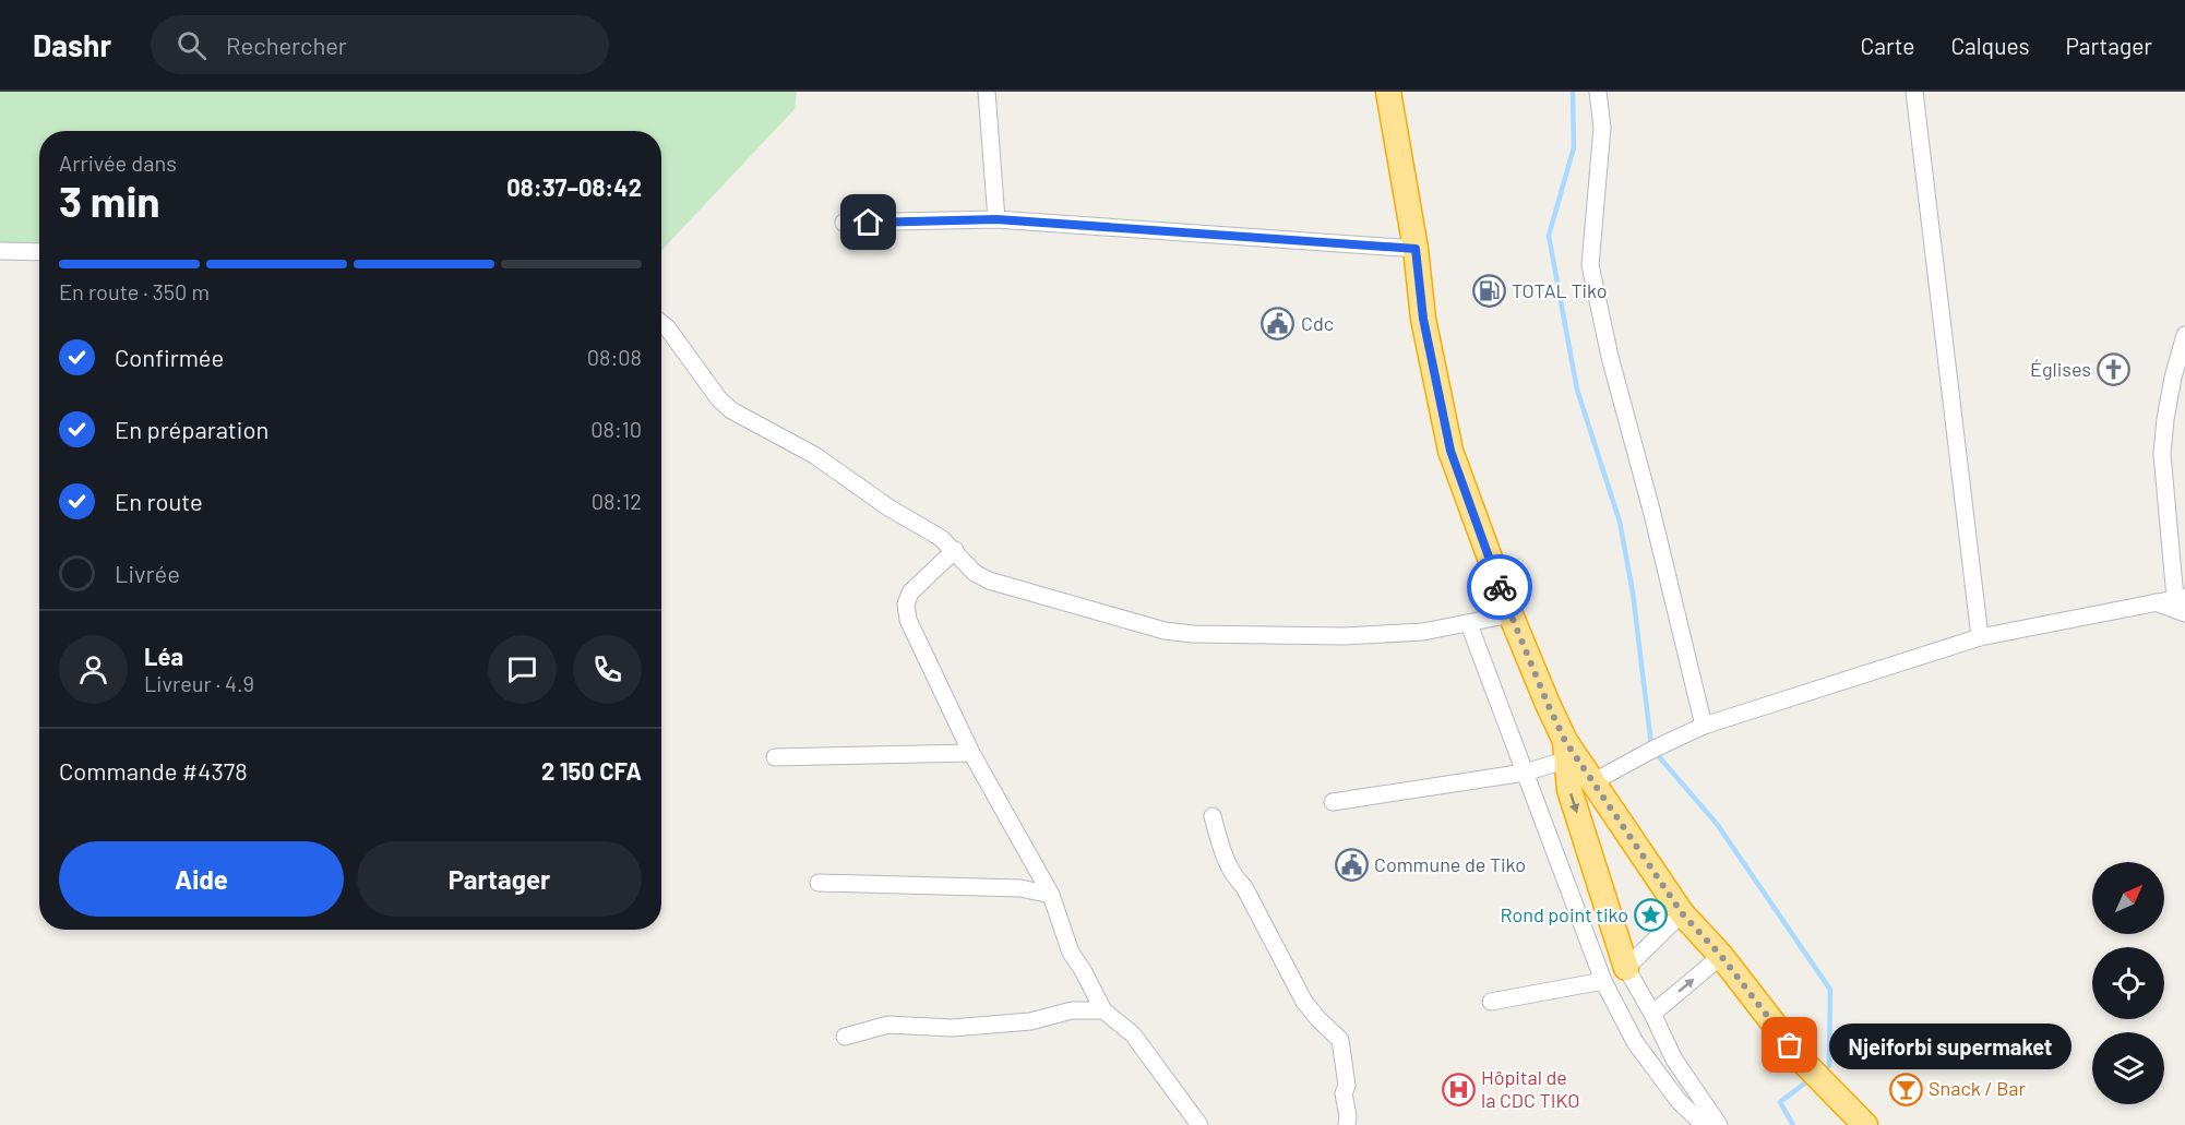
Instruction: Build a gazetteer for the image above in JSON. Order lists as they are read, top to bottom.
{
  "places": {
    "fuel station": ["TOTAL Tiko"],
    "public building": ["Cdc", "Commune de Tiko"],
    "church": ["Églises"],
    "place": ["Rond point tiko"],
    "other": ["Njeiforbi supermaket"],
    "hospital": ["Hôpital de la CDC TIKO"],
    "bar": ["Snack / Bar"]
  },
  "north": "top right",
  "page": {
    "header": "Dashr",
    "search": "Rechercher",
    "nav": ["Carte", "Calques", "Partager"],
    "heading": ["3 min", "Arrivée dans", "08:37–08:42"],
    "panel": [
      "Léa",
      "Livreur · 4.9",
      "Commande #4378",
      "2 150 CFA"
    ],
    "bar": "En route · 350 m",
    "list": [
      ["Confirmée", "08:08"],
      ["En préparation", "08:10"],
      ["En route", "08:12"],
      "Livrée"
    ],
    "buttons": ["Aide", "Partager"],
    "bubble": "Njeiforbi supermaket"
  }
}
